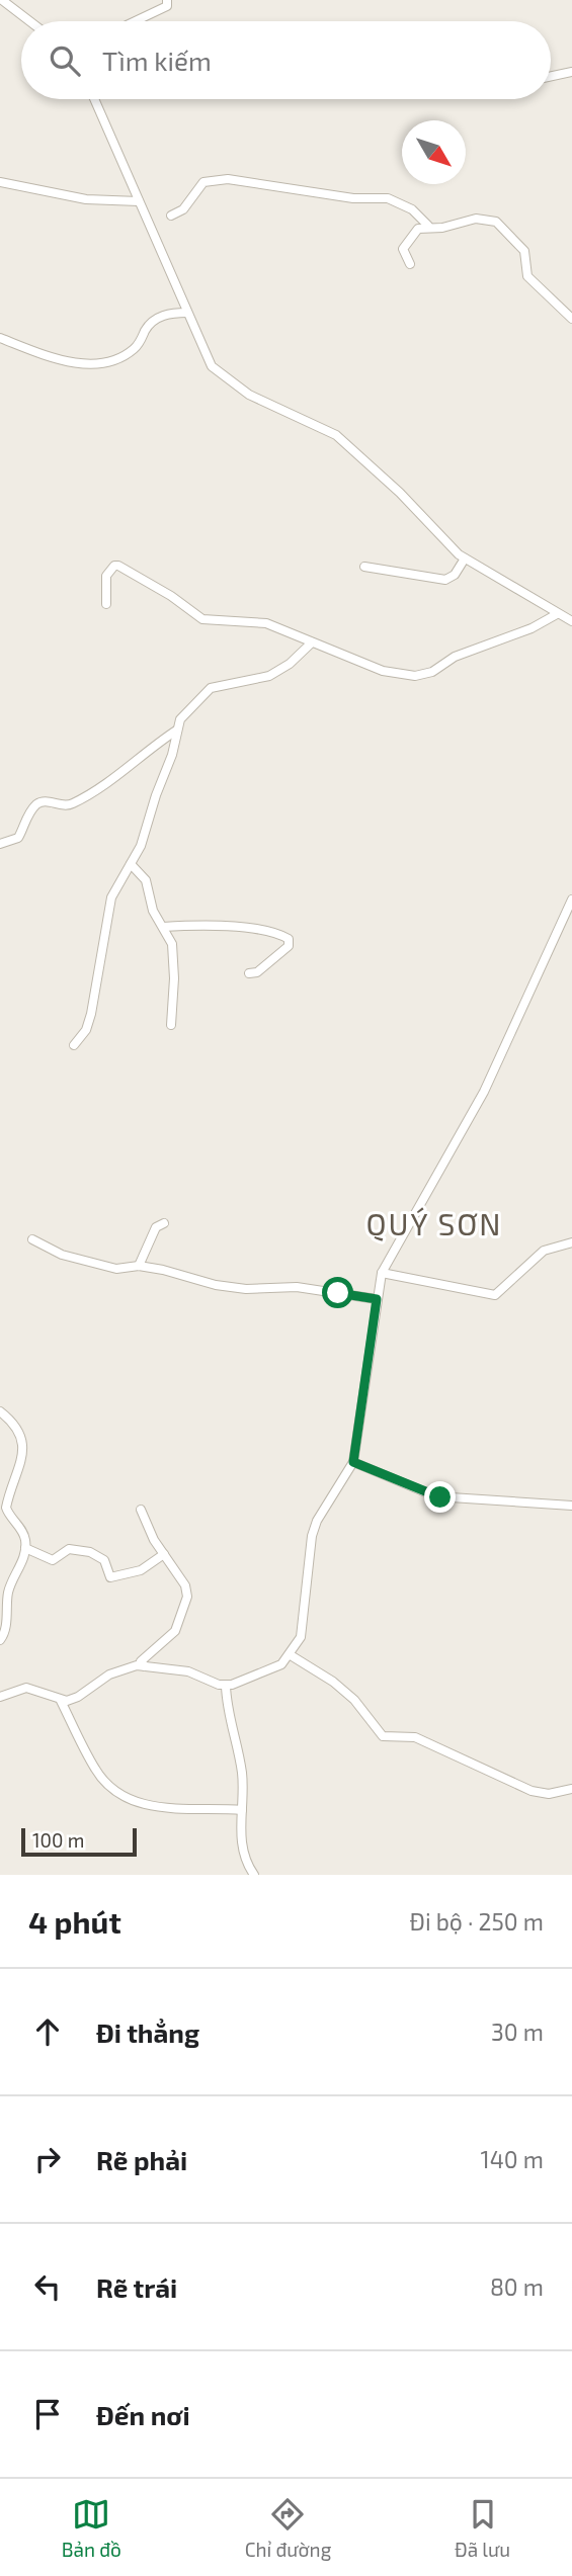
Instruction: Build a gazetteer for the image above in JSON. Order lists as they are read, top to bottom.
{
  "districts": ["QUÝ SƠN"],
  "scale_bar": "100 m",
  "north": "bottom right",
  "page": {
    "search": "Tìm kiếm",
    "scale": "100 m",
    "heading": ["4 phút", "Đi bộ · 250 m"],
    "list": [
      ["Đi thẳng", "30 m"],
      ["Rẽ phải", "140 m"],
      ["Rẽ trái", "80 m"],
      "Đến nơi"
    ],
    "nav": ["Bản đồ", "Chỉ đường", "Đã lưu"]
  }
}
